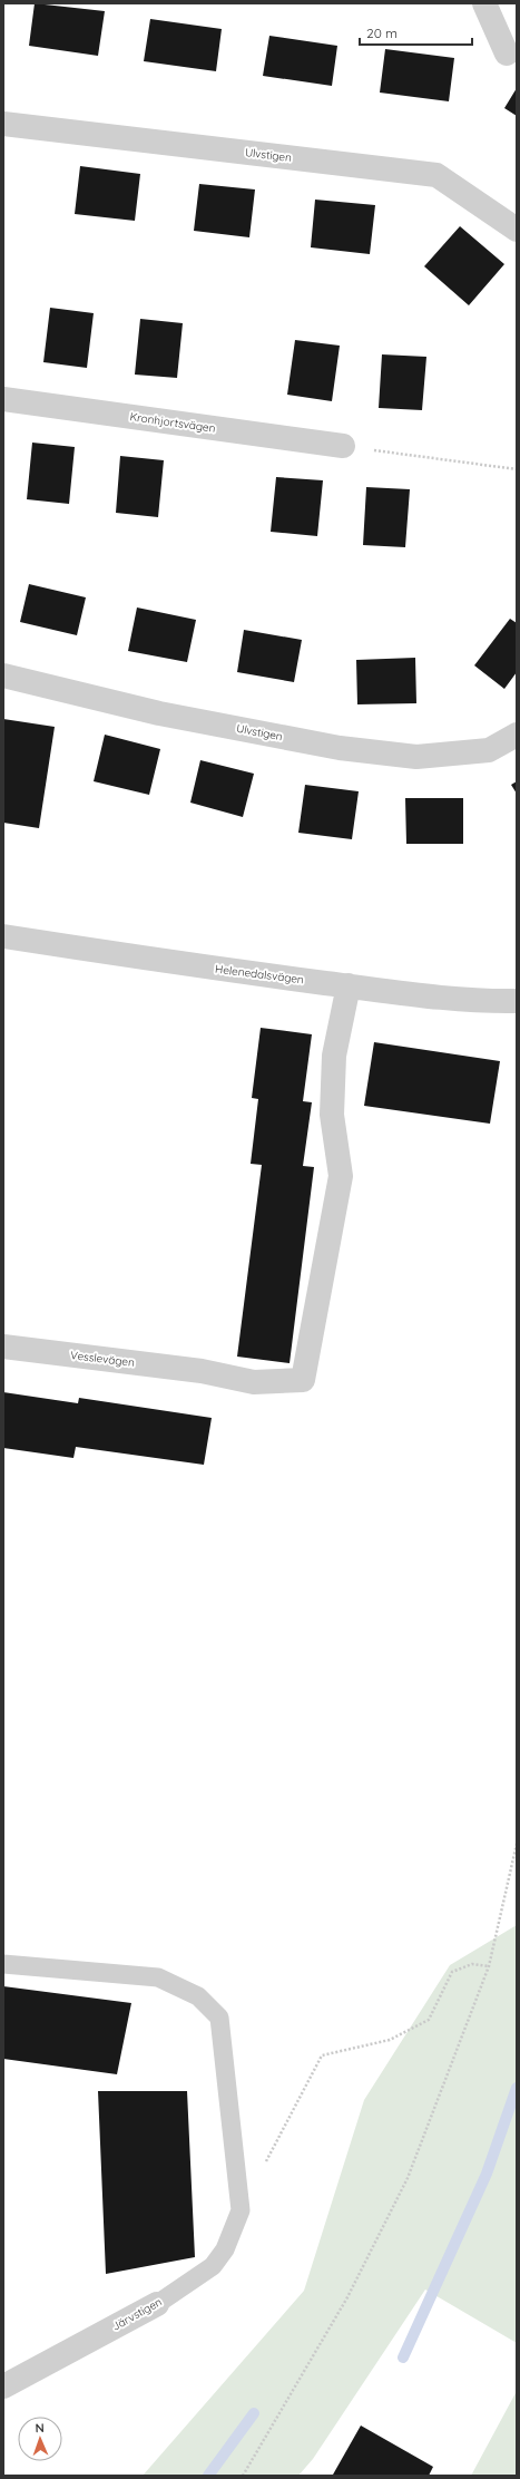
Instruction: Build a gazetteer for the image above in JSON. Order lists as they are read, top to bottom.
{
  "streets": {
    "street": [
      "Ulvstigen",
      "Kronhjortsvägen",
      "Helenedalsvägen",
      "Vesslevägen",
      "Järvstigen"
    ]
  },
  "crossings": [
    ["Helenedalsvägen", "Vesslevägen"]
  ],
  "scale_bar": "20 m",
  "north": "top"
}
